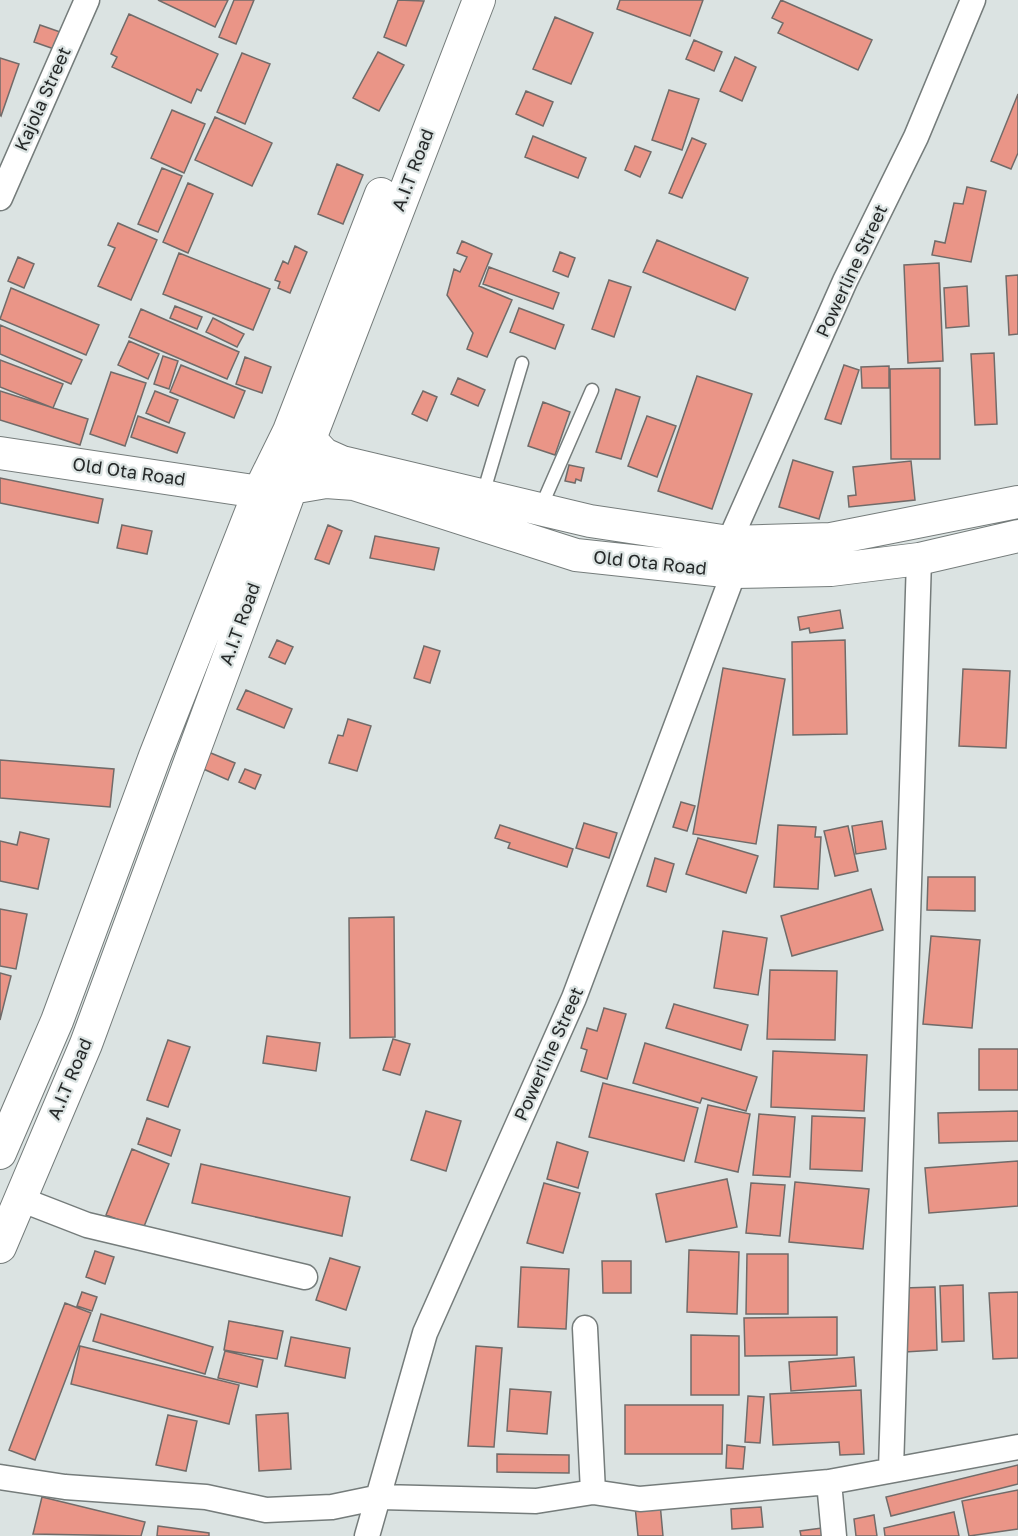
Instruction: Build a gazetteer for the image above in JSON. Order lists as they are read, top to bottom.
{
  "streets": {
    "street": [
      "Kajola Street",
      "A.I.T Road",
      "Powerline Street",
      "Old Ota Road"
    ]
  },
  "crossings": [
    ["A.I.T Road", "Old Ota Road"],
    ["Powerline Street", "Old Ota Road"]
  ]
}
